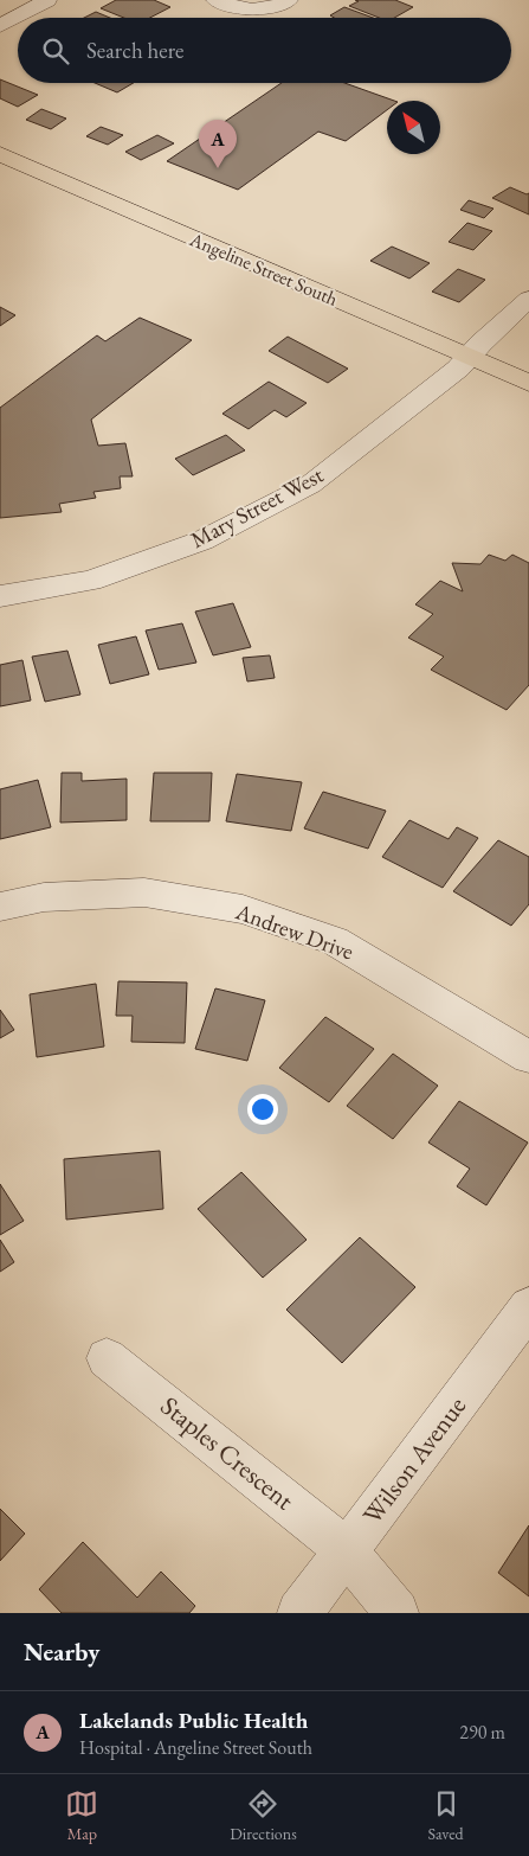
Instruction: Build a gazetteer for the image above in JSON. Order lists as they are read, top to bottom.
{
  "streets": {
    "main road": ["Angeline Street South"],
    "street": [
      "Mary Street West",
      "Andrew Drive",
      "Staples Crescent",
      "Wilson Avenue"
    ]
  },
  "crossings": [
    ["Angeline Street South", "Mary Street West"],
    ["Staples Crescent", "Wilson Avenue"]
  ],
  "north": "top left",
  "page": {
    "search": "Search here",
    "pins": "A",
    "heading": "Nearby",
    "list": [
      {
        "mark": "A",
        "name": "Lakelands Public Health",
        "note": "Hospital · Angeline Street South",
        "value": "290 m"
      }
    ],
    "nav": ["Map", "Directions", "Saved"]
  }
}
